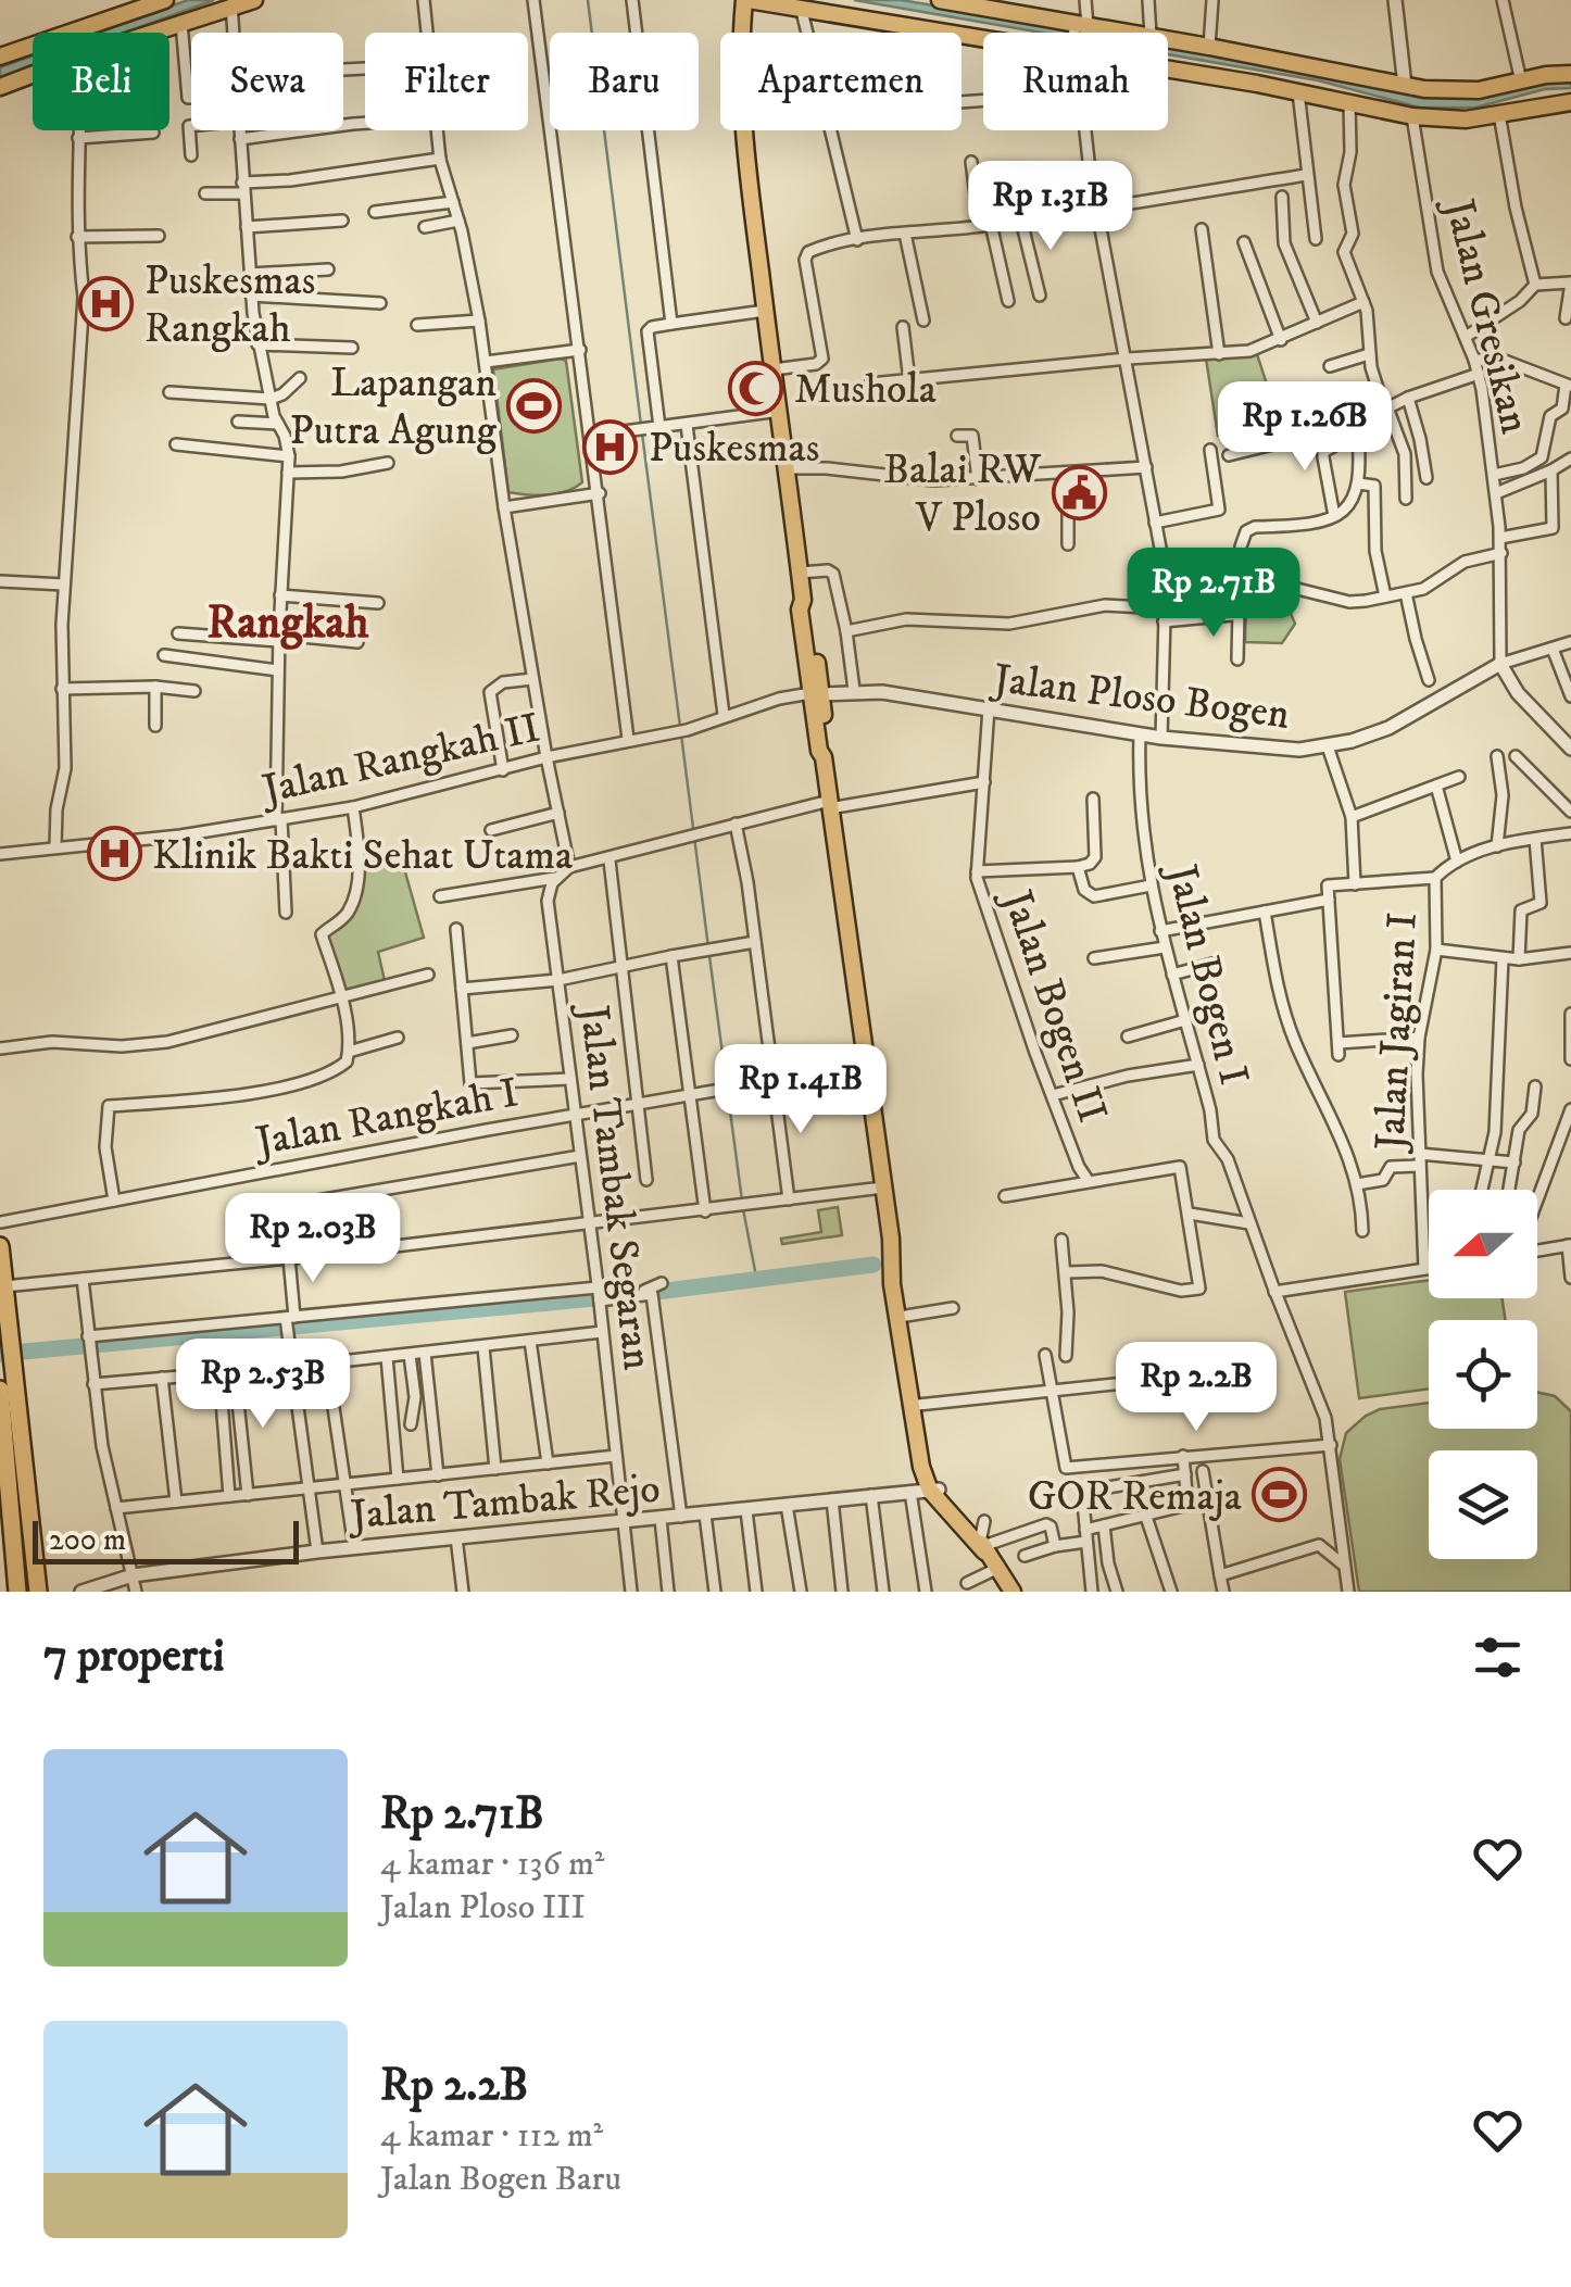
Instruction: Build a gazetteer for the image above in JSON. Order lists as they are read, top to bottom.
{
  "streets": {
    "street": [
      "Jalan Gresikan",
      "Jalan Ploso Bogen",
      "Jalan Rangkah II",
      "Jalan Bogen I",
      "Jalan Bogen II",
      "Jalan Jagiran I",
      "Jalan Rangkah I",
      "Jalan Tambak Segaran",
      "Jalan Tambak Rejo"
    ]
  },
  "crossings": [
    ["Jalan Gresikan", "Jalan Ploso Bogen"],
    ["Jalan Ploso Bogen", "Jalan Rangkah II"],
    ["Jalan Ploso Bogen", "Jalan Bogen I"],
    ["Jalan Ploso Bogen", "Jalan Bogen II"],
    ["Jalan Rangkah I", "Jalan Tambak Segaran"],
    ["Jalan Tambak Segaran", "Jalan Tambak Rejo"]
  ],
  "districts": ["Rangkah"],
  "places": {
    "hospital": ["Puskesmas Rangkah", "Puskesmas", "Klinik Bakti Sehat Utama"],
    "mosque": ["Mushola"],
    "sports": ["Lapangan Putra Agung", "GOR Remaja"],
    "public building": ["Balai RW V Ploso"]
  },
  "scale_bar": "200 m",
  "north": "left",
  "page": {
    "chip": [
      "Beli",
      "Sewa",
      "Filter",
      "Baru",
      "Apartemen",
      "Rumah"
    ],
    "price": [
      "Rp 1.31B",
      "Rp 1.26B",
      "Rp 2.71B",
      "Rp 1.41B",
      "Rp 2.03B",
      "Rp 2.53B",
      "Rp 2.2B"
    ],
    "scale": "200 m",
    "heading": "7 properti",
    "list": [
      {
        "name": "Rp 2.71B",
        "note": "4 kamar · 136 m² · Jalan Ploso III"
      },
      {
        "name": "Rp 2.2B",
        "note": "4 kamar · 112 m² · Jalan Bogen Baru"
      }
    ]
  }
}
